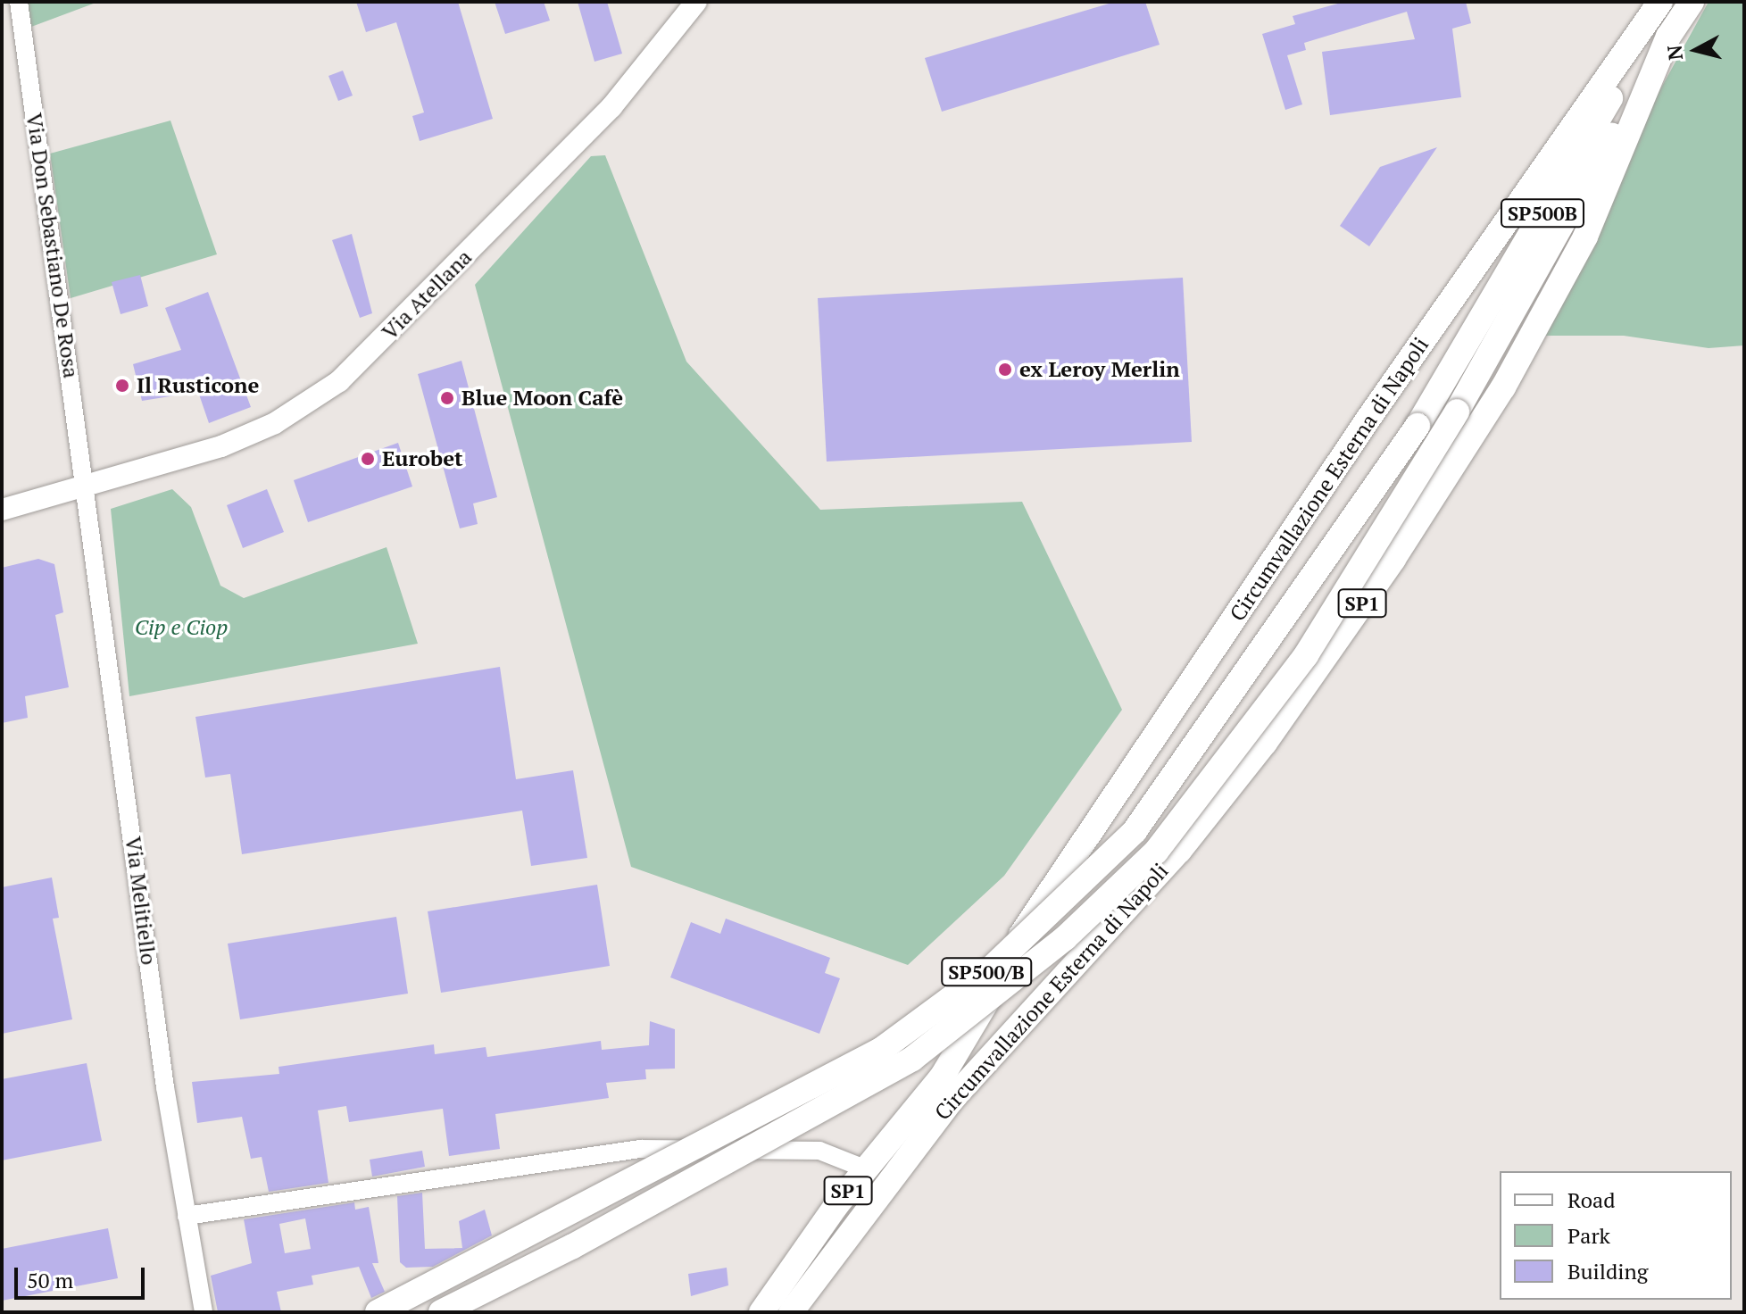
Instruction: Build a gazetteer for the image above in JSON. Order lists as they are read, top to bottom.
{
  "streets": {
    "highway": [
      "SP500B",
      "Circumvallazione Esterna di Napoli",
      "SP1",
      "SP500/B"
    ],
    "main road": ["Via Atellana"],
    "street": ["Via Don Sebastiano De Rosa", "Via Melitiello"]
  },
  "crossings": [
    ["SP500B", "Circumvallazione Esterna di Napoli"],
    ["SP500B", "SP500/B"],
    ["Via Don Sebastiano De Rosa", "Via Atellana"],
    ["Via Don Sebastiano De Rosa", "Via Melitiello"],
    ["Via Atellana", "Via Melitiello"]
  ],
  "parks": ["Cip e Ciop"],
  "places": [
    "ex Leroy Merlin",
    "Il Rusticone",
    "Blue Moon Cafè",
    "Eurobet"
  ],
  "legend": ["Road", "Park", "Building"],
  "scale_bar": "50 m",
  "north": "left"
}
